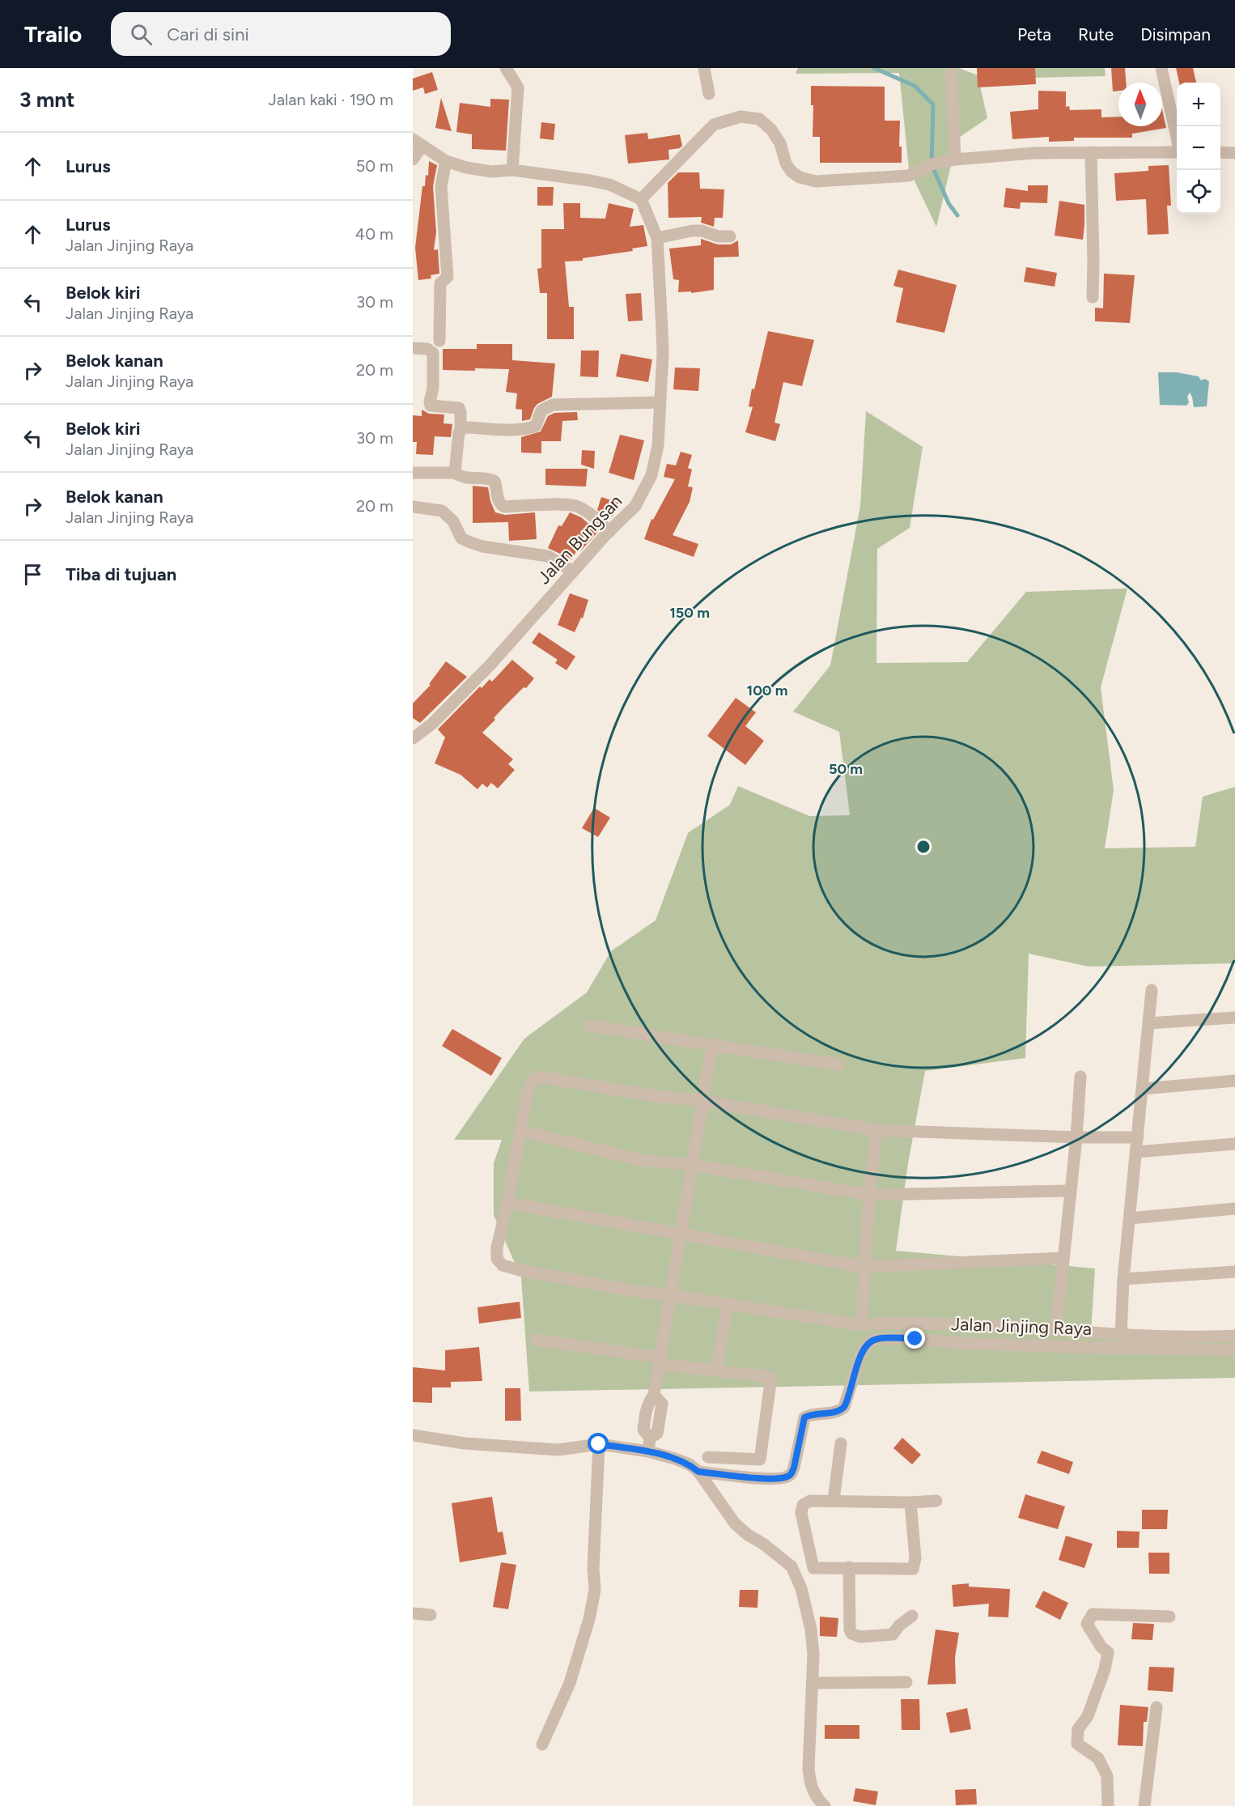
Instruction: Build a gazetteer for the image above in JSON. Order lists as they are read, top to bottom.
{
  "streets": {
    "street": ["Jalan Bungsan", "Jalan Jinjing Raya"]
  },
  "north": "top",
  "page": {
    "header": "Trailo",
    "search": "Cari di sini",
    "nav": ["Peta", "Rute", "Disimpan"],
    "heading": ["3 mnt", "Jalan kaki · 190 m"],
    "map_buttons": ["+", "−"],
    "list": [
      ["Lurus", "50 m"],
      ["Lurus", "Jalan Jinjing Raya", "40 m"],
      ["Belok kiri", "Jalan Jinjing Raya", "30 m"],
      ["Belok kanan", "Jalan Jinjing Raya", "20 m"],
      ["Belok kiri", "Jalan Jinjing Raya", "30 m"],
      ["Belok kanan", "Jalan Jinjing Raya", "20 m"],
      "Tiba di tujuan"
    ]
  },
  "rings": ["150 m", "100 m", "50 m"]
}
